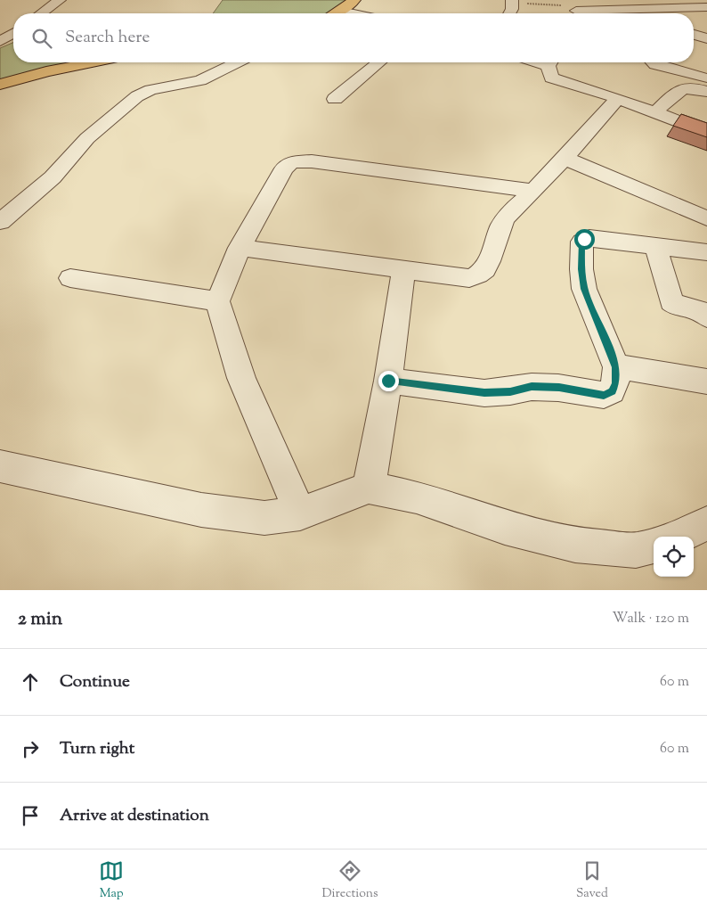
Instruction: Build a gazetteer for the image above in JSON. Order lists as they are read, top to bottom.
{
  "page": {
    "search": "Search here",
    "heading": ["2 min", "Walk · 120 m"],
    "list": [
      ["Continue", "60 m"],
      ["Turn right", "60 m"],
      "Arrive at destination"
    ],
    "nav": ["Map", "Directions", "Saved"]
  }
}
